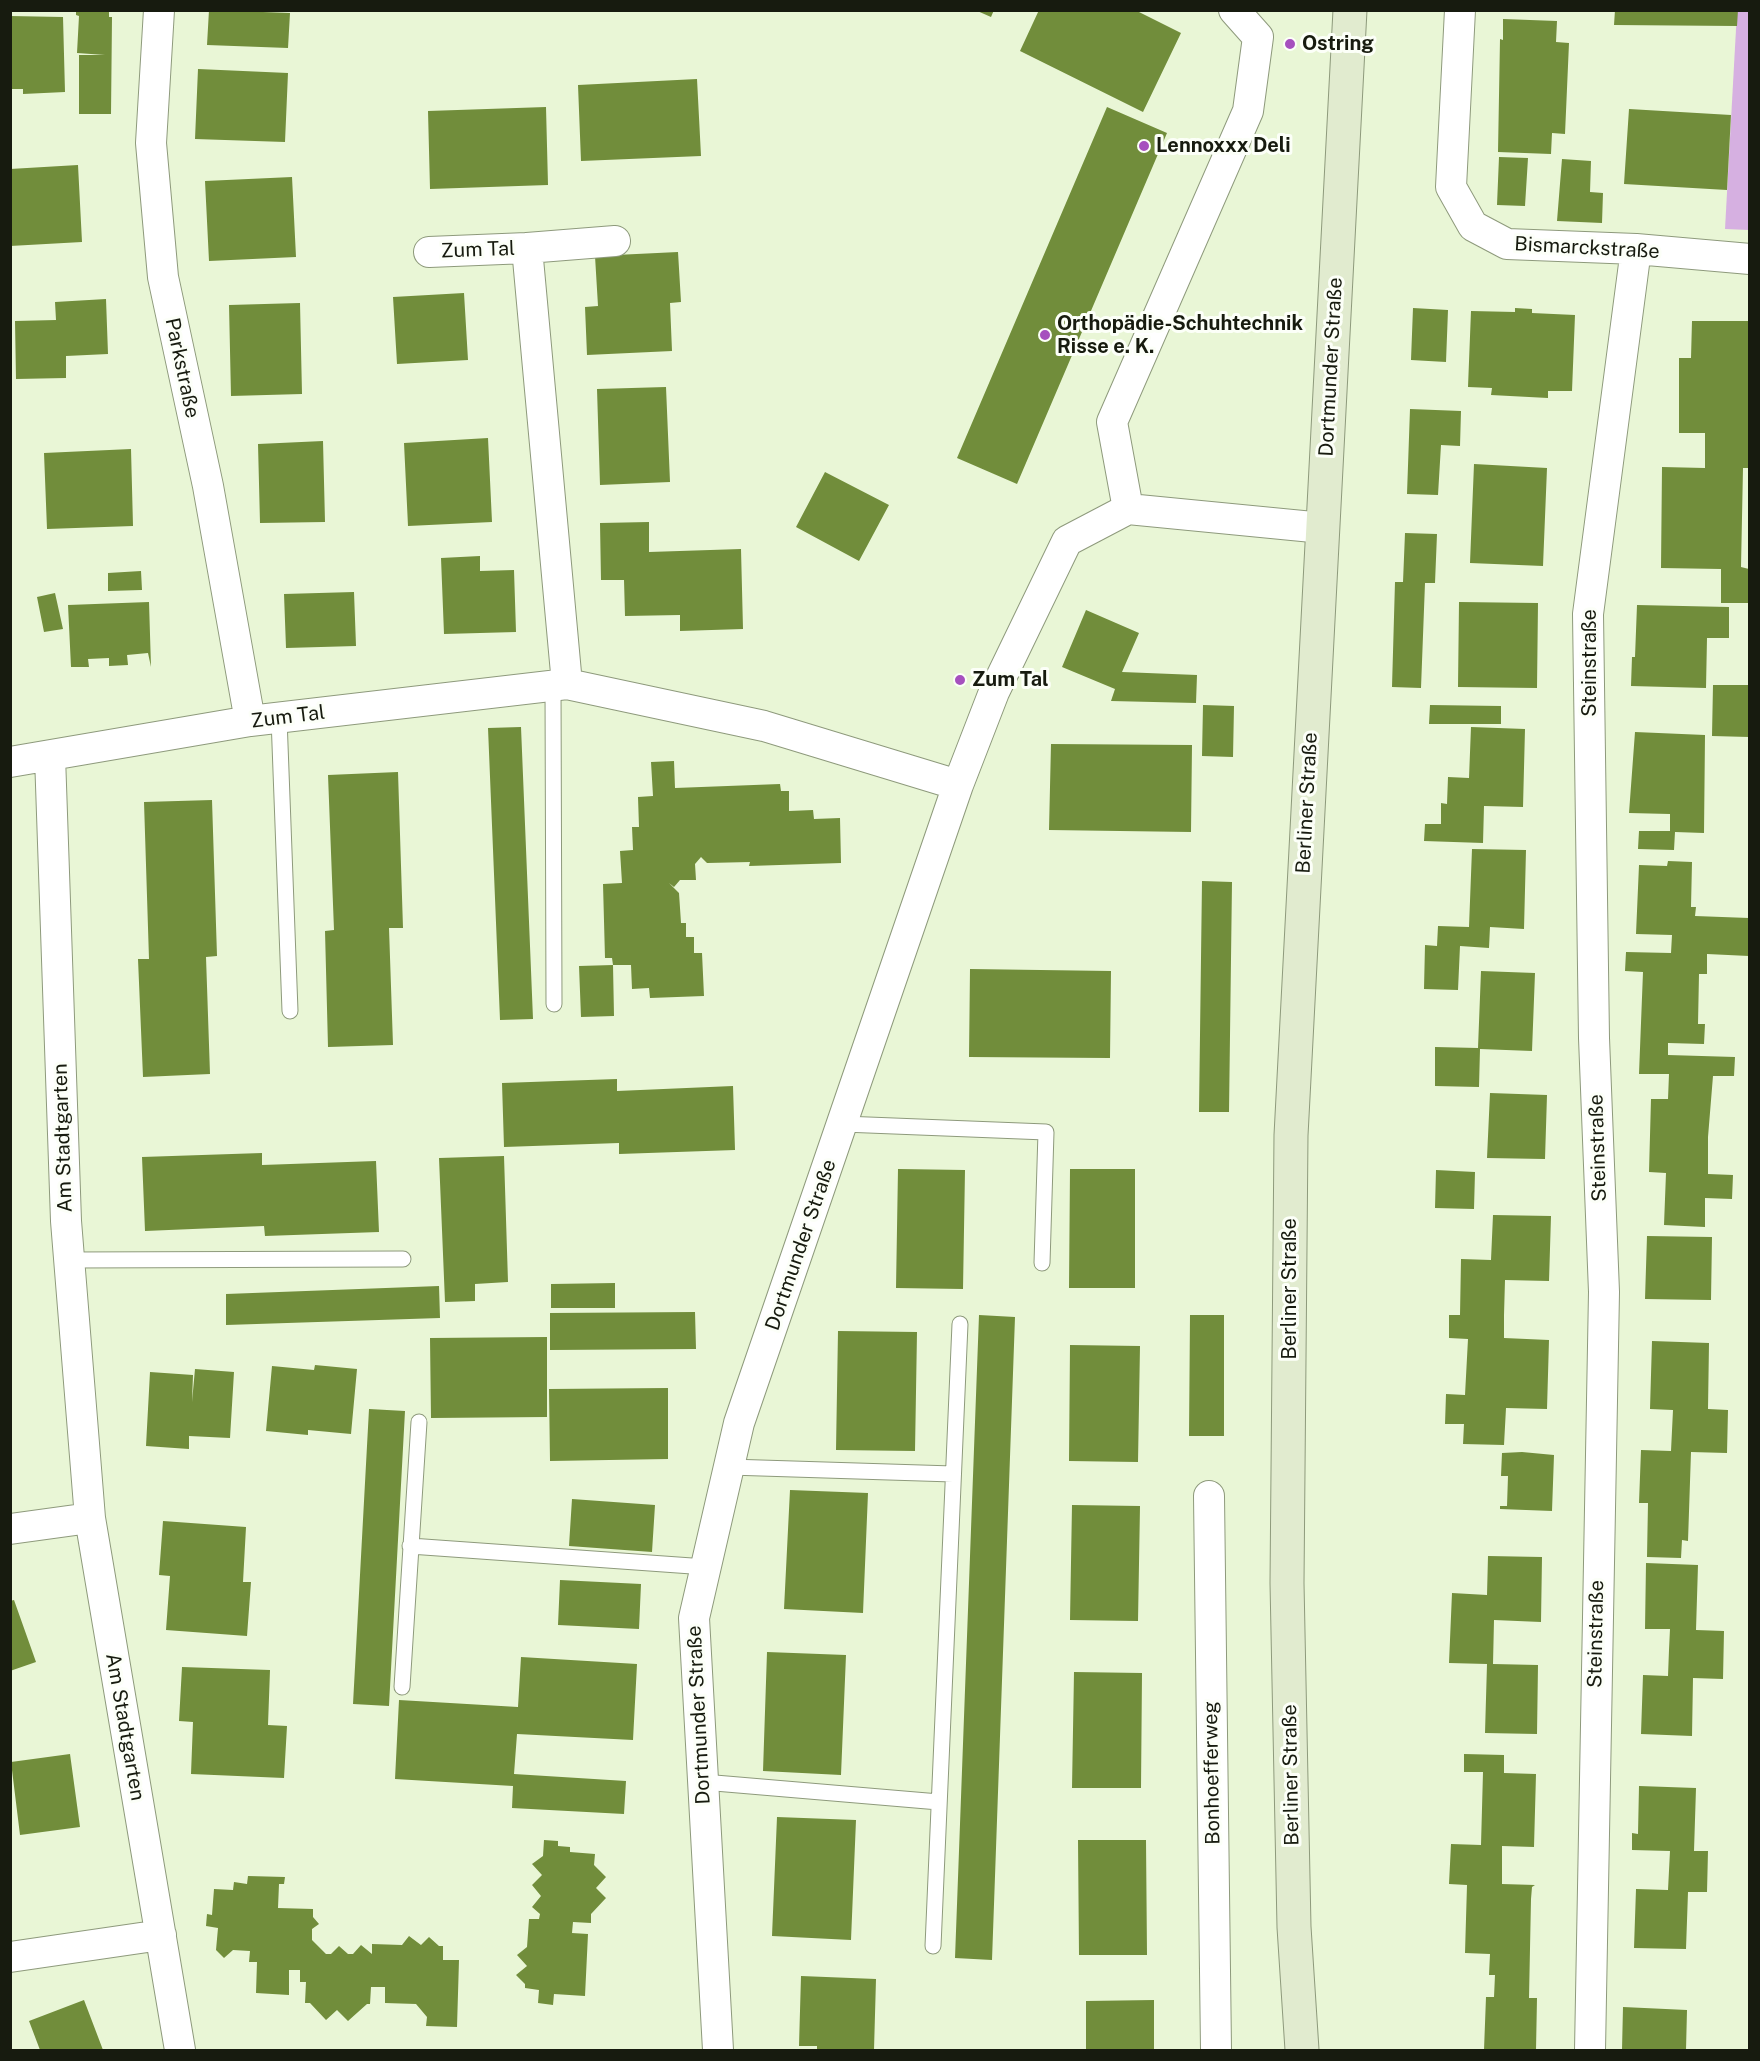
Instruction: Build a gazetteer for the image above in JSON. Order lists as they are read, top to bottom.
{
  "streets": {
    "main road": ["Dortmunder Straße", "Berliner Straße"],
    "street": [
      "Bismarckstraße",
      "Zum Tal",
      "Parkstraße",
      "Steinstraße",
      "Am Stadtgarten",
      "Bonhoefferweg"
    ]
  },
  "crossings": [
    ["Bismarckstraße", "Steinstraße"],
    ["Zum Tal", "Dortmunder Straße"],
    ["Zum Tal", "Parkstraße"],
    ["Zum Tal", "Am Stadtgarten"],
    ["Dortmunder Straße", "Berliner Straße"]
  ],
  "places": [
    "Ostring",
    "Lennoxxx Deli",
    "Orthopädie-Schuhtechnik Risse e. K.",
    "Zum Tal"
  ]
}
